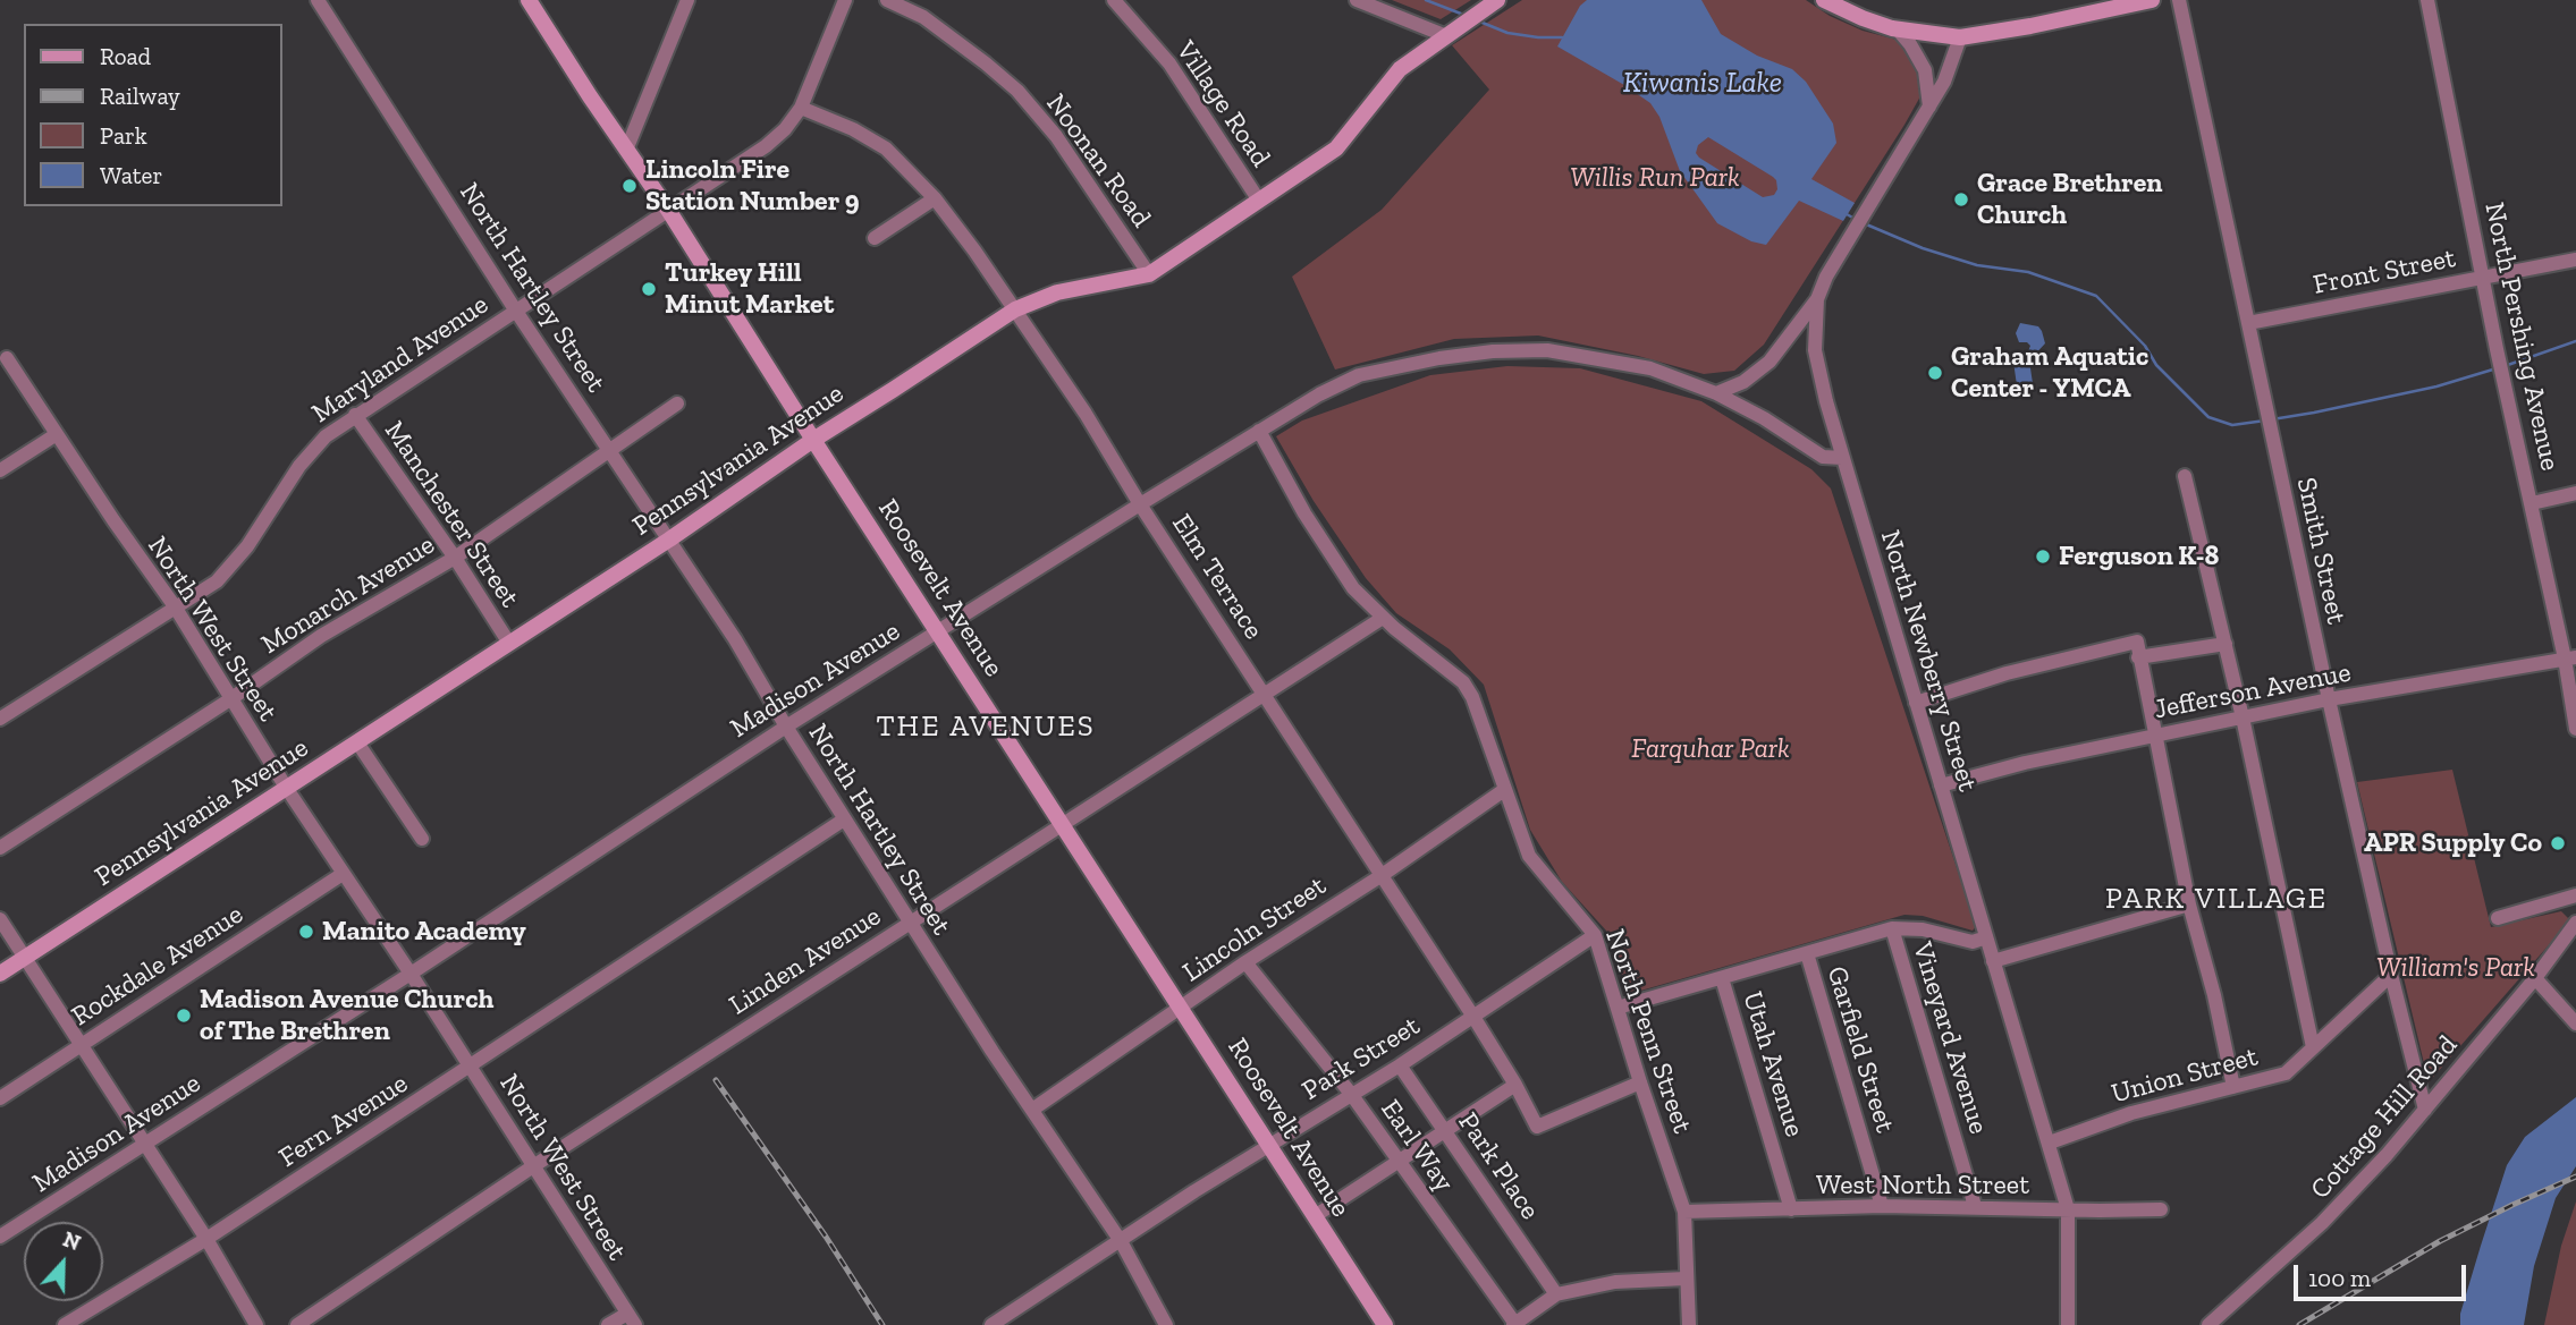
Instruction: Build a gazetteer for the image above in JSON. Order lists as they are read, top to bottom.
{
  "streets": {
    "street": [
      "Village Road",
      "Noonan Road",
      "Front Street",
      "North Hartley Street",
      "North Pershing Avenue",
      "Maryland Avenue",
      "Pennsylvania Avenue",
      "Manchester Street",
      "Smith Street",
      "Elm Terrace",
      "Roosevelt Avenue",
      "Monarch Avenue",
      "North West Street",
      "North Newberry Street",
      "Madison Avenue",
      "Jefferson Avenue",
      "Lincoln Street",
      "Linden Avenue",
      "Rockdale Avenue",
      "North Penn Street",
      "Vineyard Avenue",
      "Garfield Street",
      "Park Street",
      "Utah Avenue",
      "Union Street",
      "Cottage Hill Road",
      "Fern Avenue",
      "Earl Way",
      "Park Place",
      "West North Street"
    ]
  },
  "crossings": [
    ["Village Road", "Pennsylvania Avenue"],
    ["Noonan Road", "Pennsylvania Avenue"],
    ["Front Street", "North Pershing Avenue"],
    ["Front Street", "Smith Street"],
    ["North Hartley Street", "Maryland Avenue"],
    ["North Hartley Street", "Pennsylvania Avenue"],
    ["North Hartley Street", "Monarch Avenue"],
    ["North Hartley Street", "Madison Avenue"],
    ["North Hartley Street", "Lincoln Street"],
    ["North Hartley Street", "Linden Avenue"],
    ["North Hartley Street", "Park Street"],
    ["North Hartley Street", "Fern Avenue"],
    ["North Pershing Avenue", "Jefferson Avenue"],
    ["Maryland Avenue", "Manchester Street"],
    ["Maryland Avenue", "Elm Terrace"],
    ["Maryland Avenue", "Roosevelt Avenue"],
    ["Maryland Avenue", "North West Street"],
    ["Pennsylvania Avenue", "Manchester Street"],
    ["Pennsylvania Avenue", "Elm Terrace"],
    ["Pennsylvania Avenue", "Roosevelt Avenue"],
    ["Pennsylvania Avenue", "North West Street"],
    ["Manchester Street", "Monarch Avenue"],
    ["Smith Street", "Jefferson Avenue"],
    ["Smith Street", "Union Street"],
    ["Smith Street", "Cottage Hill Road"],
    ["Elm Terrace", "Madison Avenue"],
    ["Elm Terrace", "Lincoln Street"],
    ["Elm Terrace", "Linden Avenue"],
    ["Elm Terrace", "North Penn Street"],
    ["Elm Terrace", "Park Street"],
    ["Roosevelt Avenue", "Madison Avenue"],
    ["Roosevelt Avenue", "Lincoln Street"],
    ["Roosevelt Avenue", "Linden Avenue"],
    ["Roosevelt Avenue", "Park Street"],
    ["Monarch Avenue", "North West Street"],
    ["North West Street", "Madison Avenue"],
    ["North West Street", "Linden Avenue"],
    ["North West Street", "Rockdale Avenue"],
    ["North West Street", "Fern Avenue"],
    ["North Newberry Street", "Madison Avenue"],
    ["North Newberry Street", "Jefferson Avenue"],
    ["North Newberry Street", "Union Street"],
    ["North Newberry Street", "West North Street"],
    ["Madison Avenue", "North Penn Street"],
    ["Lincoln Street", "North Penn Street"],
    ["Lincoln Street", "Earl Way"],
    ["Linden Avenue", "North Penn Street"],
    ["North Penn Street", "Park Street"],
    ["North Penn Street", "West North Street"],
    ["Vineyard Avenue", "West North Street"],
    ["Garfield Street", "West North Street"],
    ["Park Street", "Earl Way"],
    ["Park Street", "Park Place"],
    ["Utah Avenue", "West North Street"]
  ],
  "districts": ["THE AVENUES", "PARK VILLAGE"],
  "water": ["Kiwanis Lake"],
  "parks": ["Willis Run Park", "Farquhar Park", "William's Park"],
  "places": [
    "Lincoln Fire Station Number 9",
    "Grace Brethren Church",
    "Turkey Hill Minut Market",
    "Graham Aquatic Center - YMCA",
    "Ferguson K-8",
    "APR Supply Co",
    "Manito Academy",
    "Madison Avenue Church of The Brethren"
  ],
  "legend": [
    "Road",
    "Railway",
    "Park",
    "Water"
  ],
  "scale_bar": "100 m",
  "north": "top"
}
